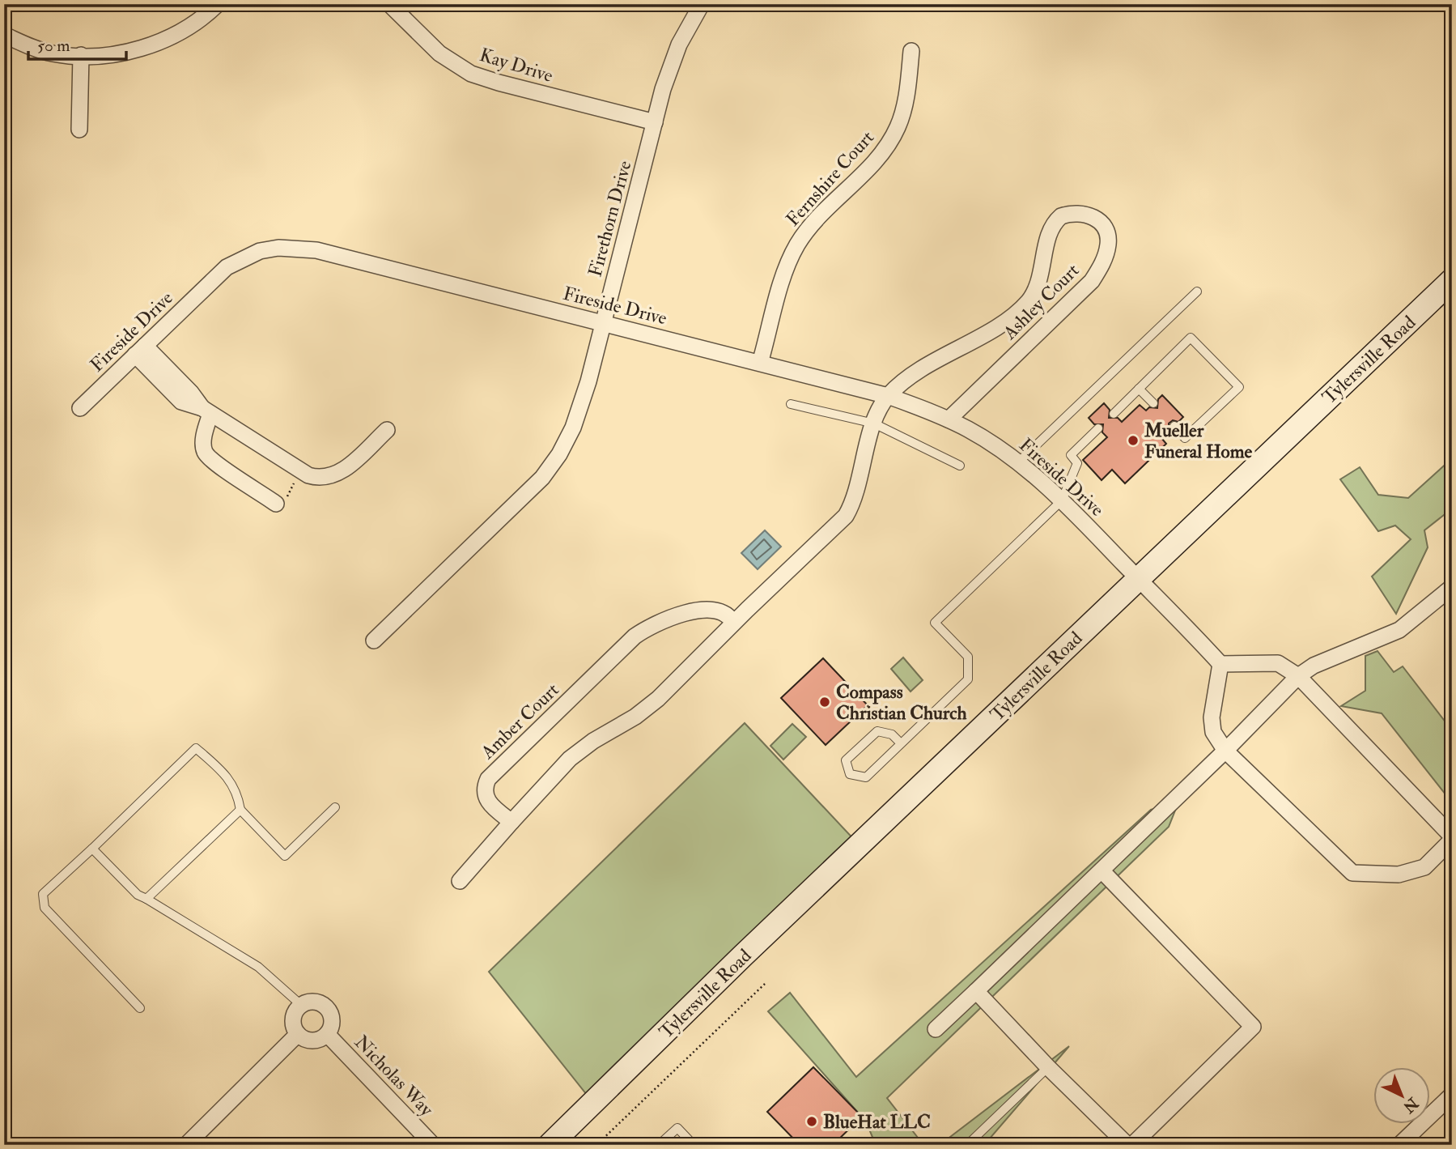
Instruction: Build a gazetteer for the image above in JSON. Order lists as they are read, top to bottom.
{
  "streets": {
    "main road": ["Tylersville Road"],
    "street": [
      "Kay Drive",
      "Fernshire Court",
      "Firethorn Drive",
      "Ashley Court",
      "Fireside Drive",
      "Amber Court",
      "Nicholas Way"
    ]
  },
  "crossings": [
    ["Kay Drive", "Firethorn Drive"],
    ["Fernshire Court", "Fireside Drive"],
    ["Firethorn Drive", "Fireside Drive"],
    ["Ashley Court", "Fireside Drive"],
    ["Fireside Drive", "Tylersville Road"]
  ],
  "places": ["Mueller Funeral Home", "Compass Christian Church", "BlueHat LLC"],
  "scale_bar": "50 m",
  "north": "bottom right"
}
